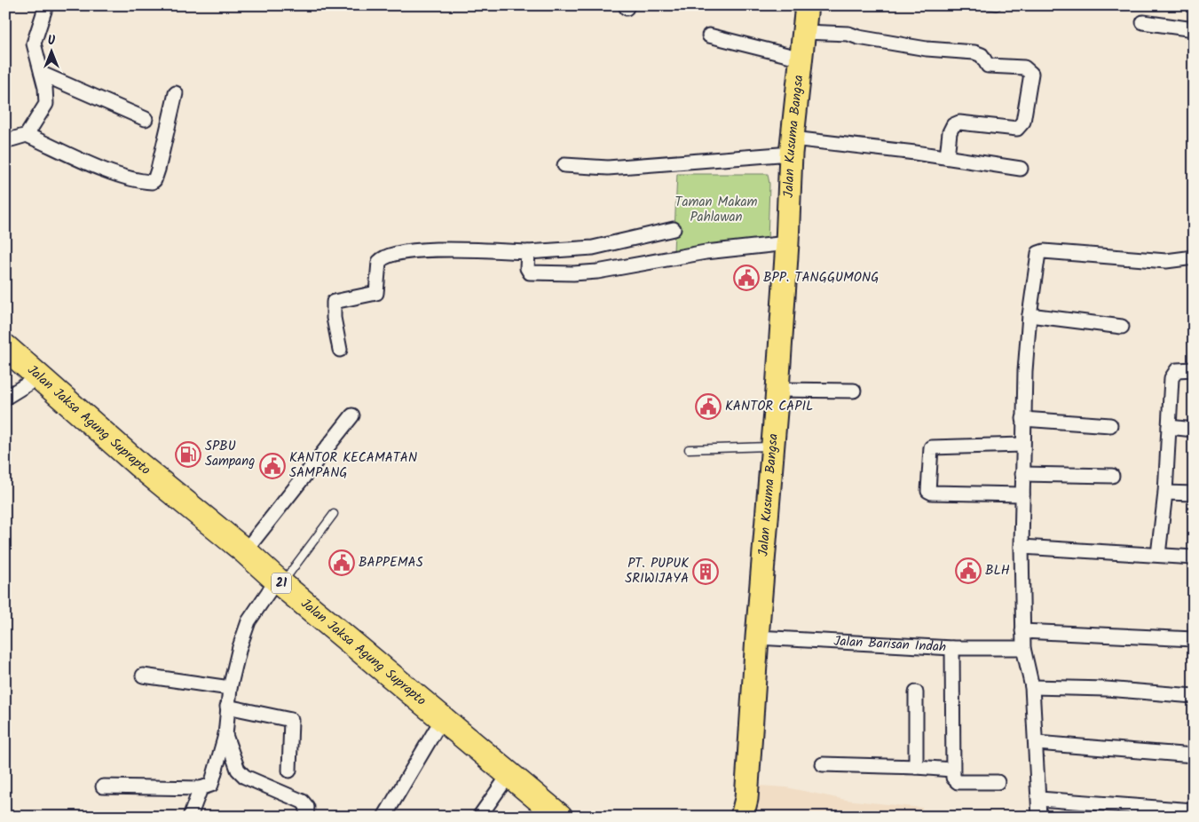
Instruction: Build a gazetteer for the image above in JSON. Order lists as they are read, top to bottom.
{
  "streets": {
    "highway": ["Jalan Jaksa Agung Suprapto", "21"],
    "main road": ["Jalan Kusuma Bangsa"],
    "street": ["Jalan Barisan Indah"]
  },
  "crossings": [
    ["Jalan Kusuma Bangsa", "Jalan Barisan Indah"]
  ],
  "parks": ["Taman Makam Pahlawan"],
  "places": {
    "public building": [
      "BPP. TANGGUMONG",
      "KANTOR CAPIL",
      "KANTOR KECAMATAN SAMPANG",
      "BAPPEMAS",
      "BLH"
    ],
    "fuel station": ["SPBU Sampang"],
    "building": ["PT. PUPUK SRIWIJAYA"]
  },
  "north": "top"
}
